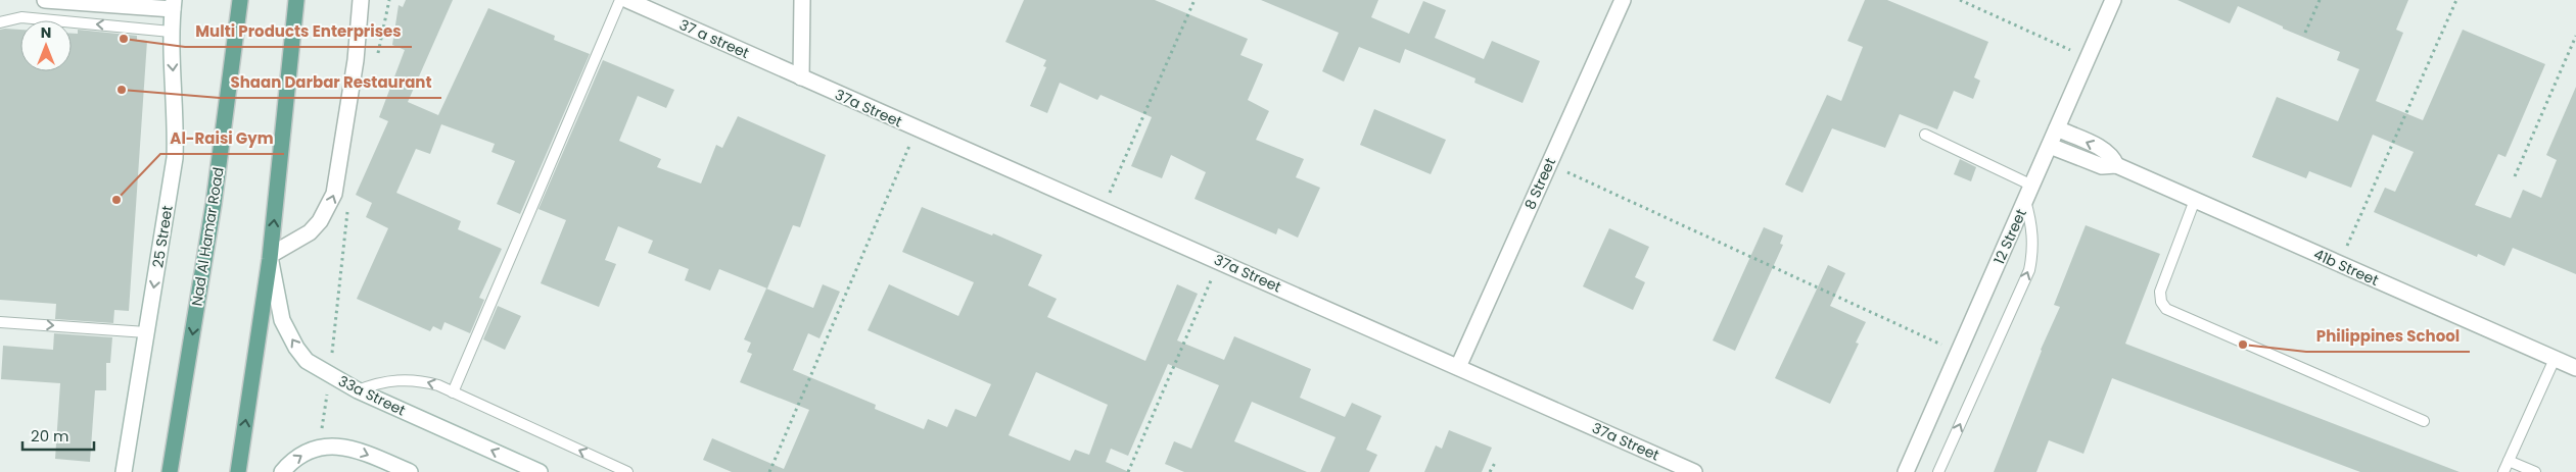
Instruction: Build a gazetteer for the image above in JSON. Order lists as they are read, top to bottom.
{
  "streets": {
    "main road": ["Nad Al Hamar Road"],
    "street": [
      "37 a street",
      "37a Street",
      "8 Street",
      "25 Street",
      "12 Street",
      "41b Street",
      "33a Street"
    ]
  },
  "crossings": [
    ["37 a street", "37a Street"],
    ["37a Street", "8 Street"],
    ["12 Street", "41b Street"]
  ],
  "one_way": ["25 Street", "33a Street"],
  "places": [
    "Multi Products Enterprises",
    "Shaan Darbar Restaurant",
    "Al-Raisi Gym",
    "Philippines School"
  ],
  "scale_bar": "20 m",
  "north": "top"
}
